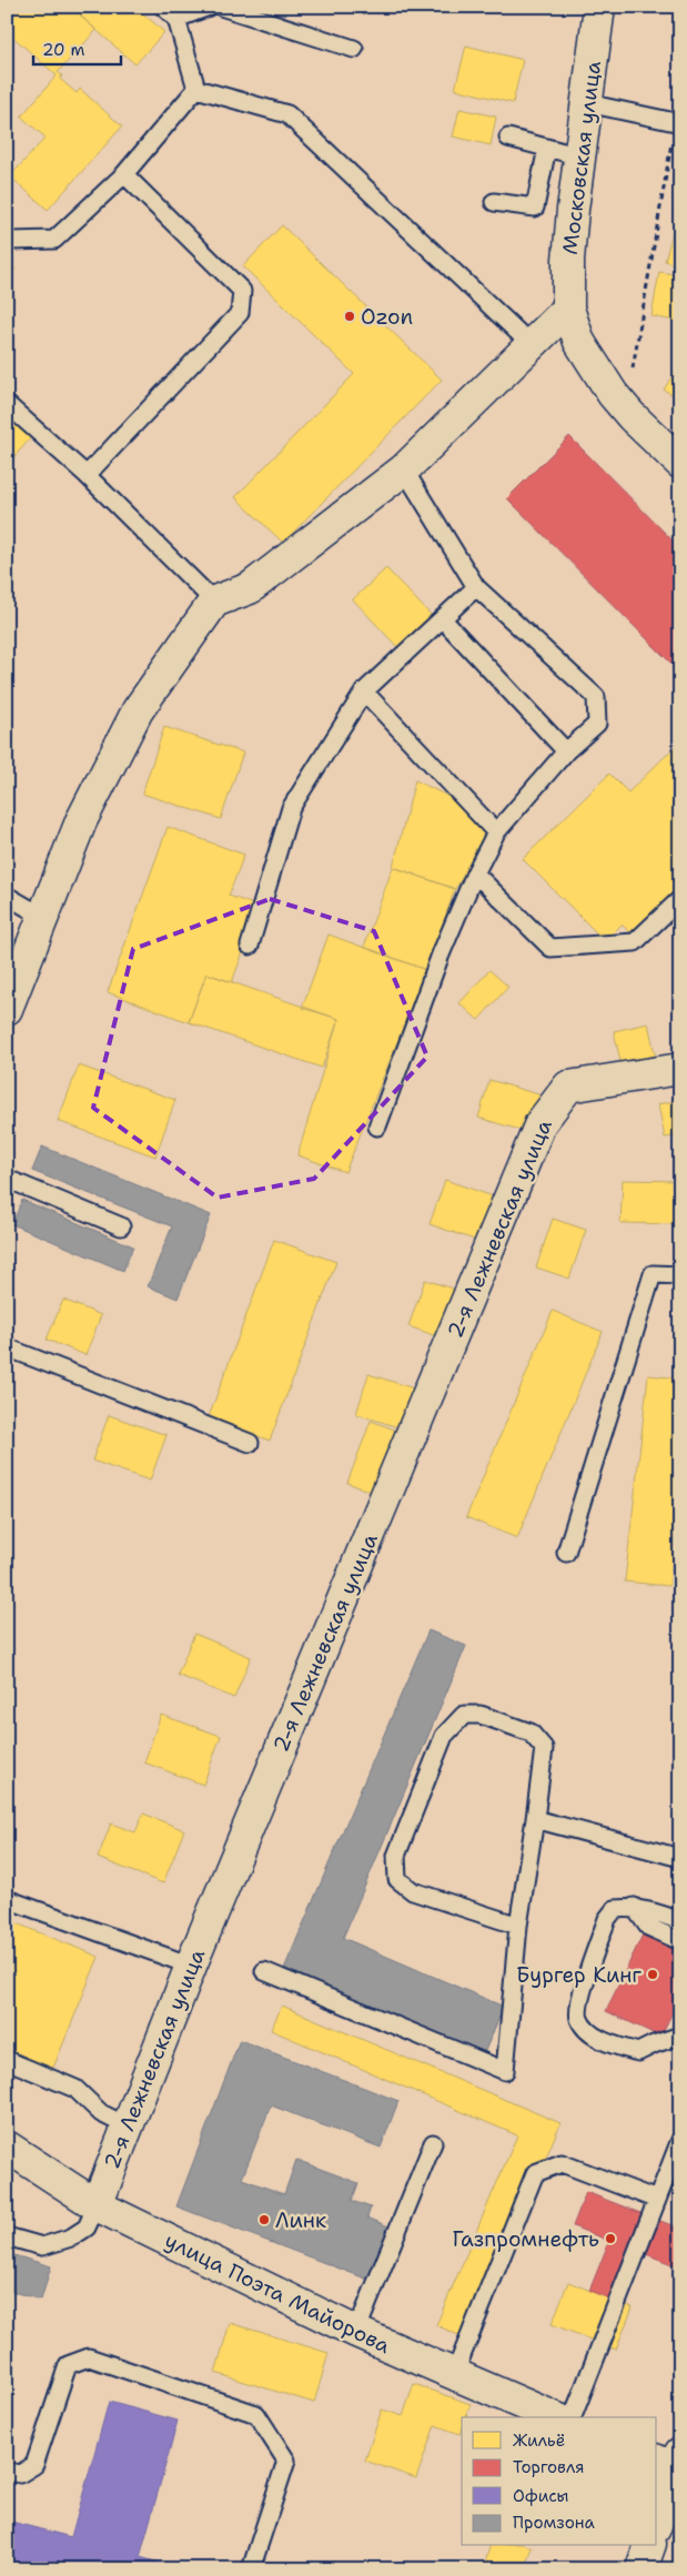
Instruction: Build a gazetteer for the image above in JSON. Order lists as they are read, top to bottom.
{
  "streets": {
    "main road": ["Московская улица", "2-я Лежневская улица", "улица Поэта Майорова"]
  },
  "crossings": [
    ["2-я Лежневская улица", "улица Поэта Майорова"]
  ],
  "places": [
    "Ozon",
    "Бургер Кинг",
    "Линк",
    "Газпромнефть"
  ],
  "legend": [
    "Жильё",
    "Торговля",
    "Офисы",
    "Промзона"
  ],
  "scale_bar": "20 m"
}
